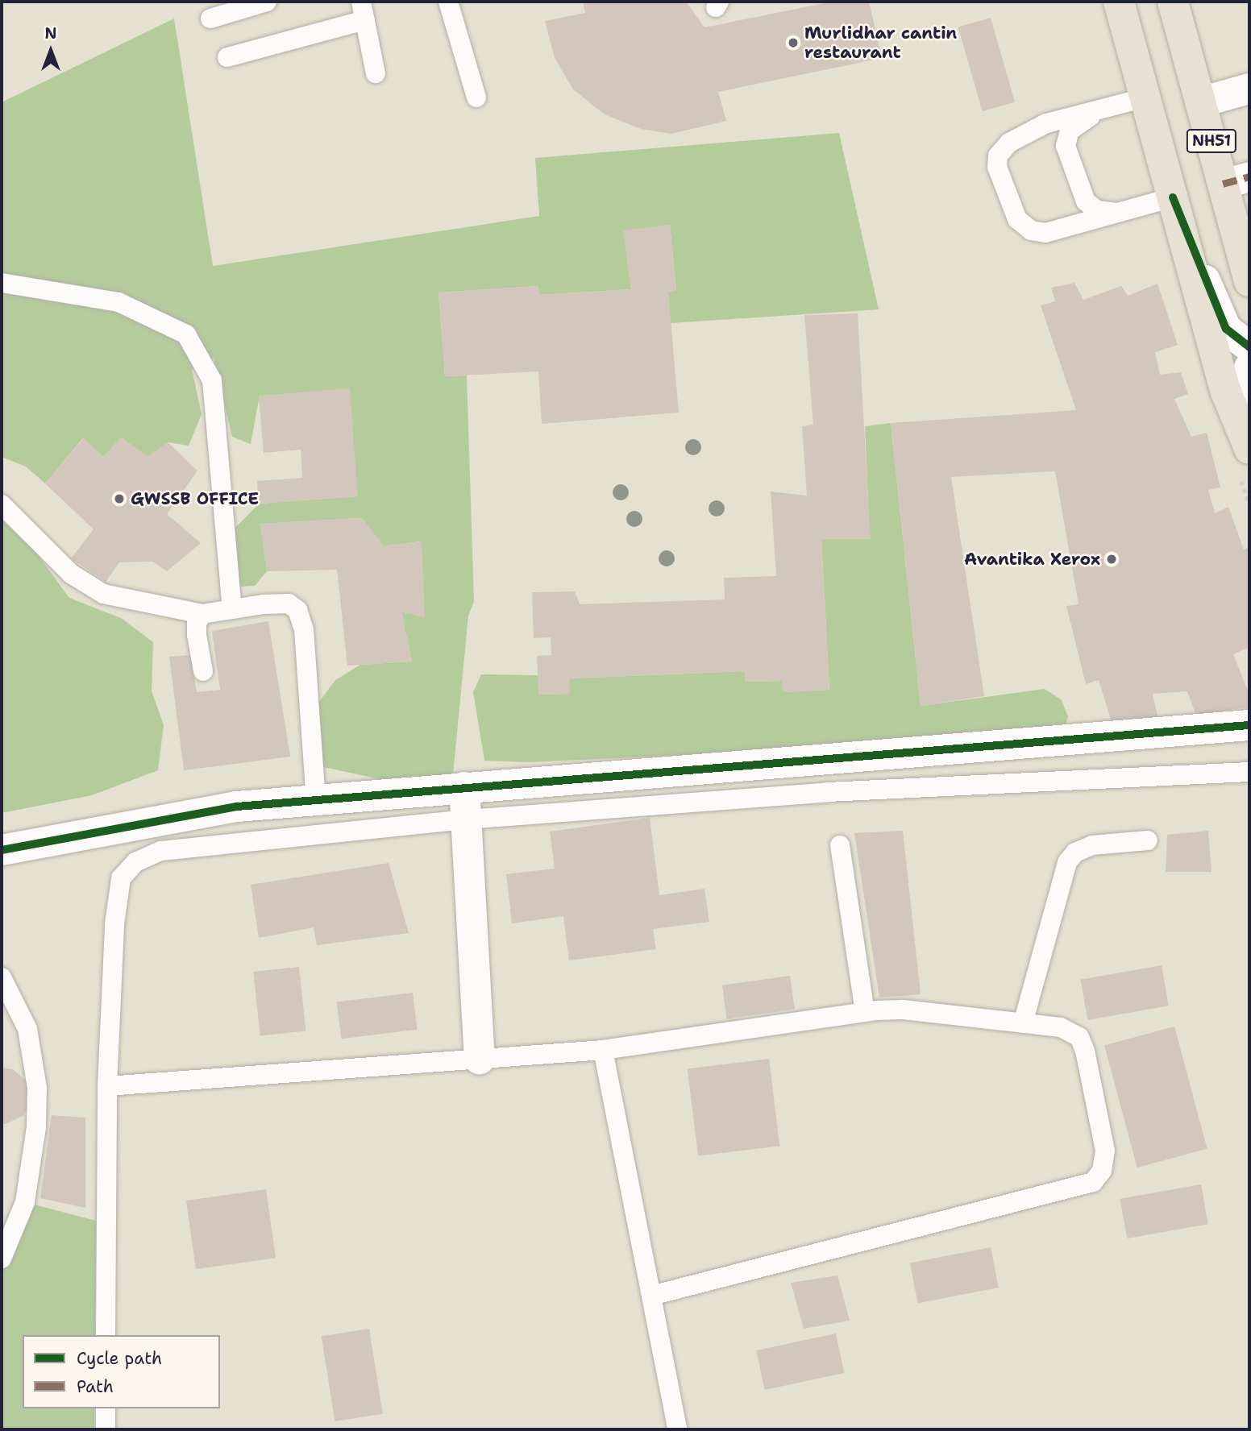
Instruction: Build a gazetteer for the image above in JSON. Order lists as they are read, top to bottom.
{
  "streets": {
    "highway": ["NH51"]
  },
  "places": ["Murlidhar cantin restaurant", "GWSSB OFFICE", "Avantika Xerox"],
  "legend": ["Cycle path", "Path"],
  "north": "top"
}
